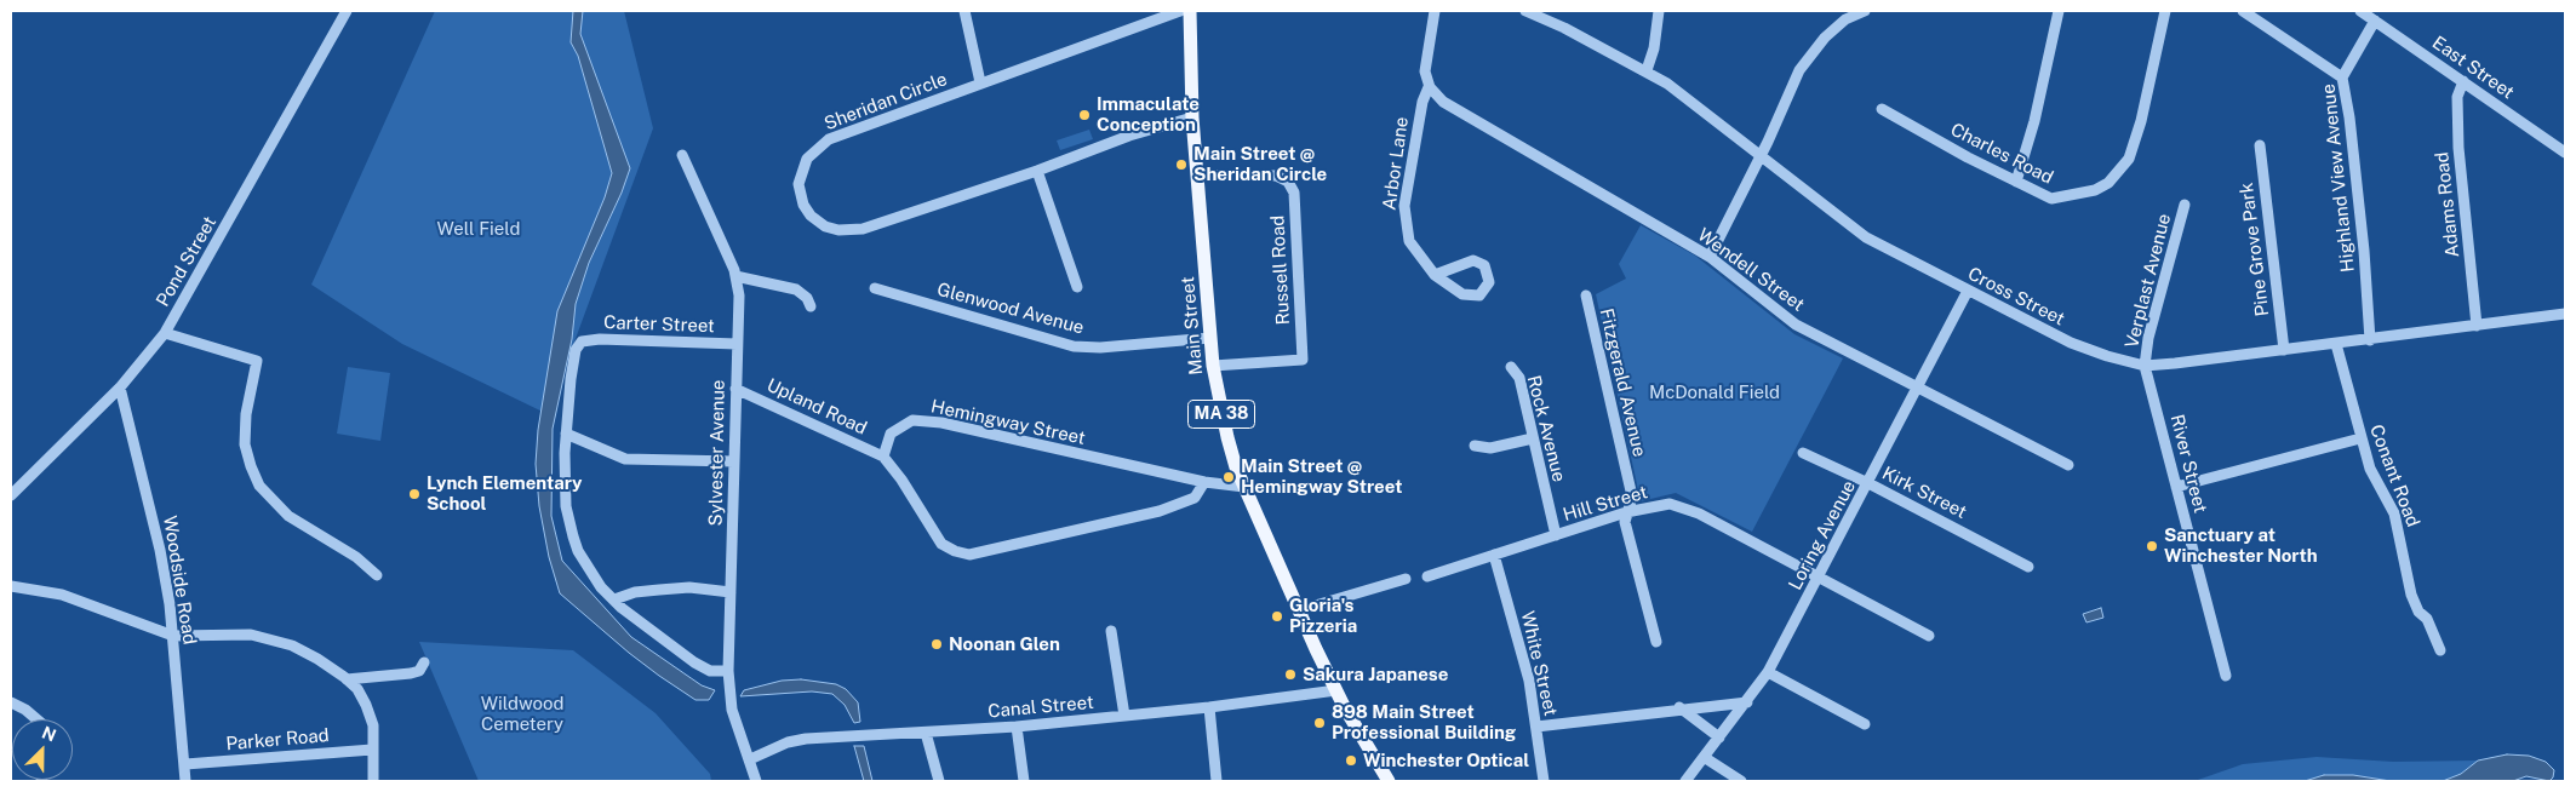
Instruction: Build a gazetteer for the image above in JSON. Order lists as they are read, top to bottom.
{
  "streets": {
    "main road": ["Main Street", "MA 38"],
    "street": [
      "East Street",
      "Sheridan Circle",
      "Charles Road",
      "Arbor Lane",
      "Highland View Avenue",
      "Adams Road",
      "Pine Grove Park",
      "Pond Street",
      "Russell Road",
      "Wendell Street",
      "Verplast Avenue",
      "Cross Street",
      "Glenwood Avenue",
      "Carter Street",
      "Fitzgerald Avenue",
      "Upland Road",
      "Hemingway Street",
      "Rock Avenue",
      "Sylvester Avenue",
      "River Street",
      "Conant Road",
      "Kirk Street",
      "Hill Street",
      "Loring Avenue",
      "Woodside Road",
      "White Street",
      "Canal Street",
      "Parker Road"
    ]
  },
  "crossings": [
    ["East Street", "Highland View Avenue"],
    ["East Street", "Adams Road"],
    ["Sheridan Circle", "Main Street"],
    ["Arbor Lane", "Wendell Street"],
    ["Highland View Avenue", "Cross Street"],
    ["Adams Road", "Cross Street"],
    ["Pine Grove Park", "Cross Street"],
    ["Pond Street", "Woodside Road"],
    ["Russell Road", "Main Street"],
    ["Wendell Street", "Loring Avenue"],
    ["Verplast Avenue", "Cross Street"],
    ["Verplast Avenue", "River Street"],
    ["Cross Street", "River Street"],
    ["Cross Street", "Conant Road"],
    ["Cross Street", "Loring Avenue"],
    ["Glenwood Avenue", "Main Street"],
    ["Carter Street", "Sylvester Avenue"],
    ["Main Street", "Hemingway Street"],
    ["Main Street", "Canal Street"],
    ["Fitzgerald Avenue", "Hill Street"],
    ["Upland Road", "Hemingway Street"],
    ["Upland Road", "Sylvester Avenue"],
    ["Rock Avenue", "Hill Street"],
    ["Sylvester Avenue", "Canal Street"],
    ["Kirk Street", "Loring Avenue"],
    ["Hill Street", "Loring Avenue"],
    ["Hill Street", "White Street"],
    ["Woodside Road", "Parker Road"]
  ],
  "parks": ["Well Field", "McDonald Field", "Wildwood Cemetery"],
  "places": [
    "Immaculate Conception",
    "Main Street @ Sheridan Circle",
    "Main Street @ Hemingway Street",
    "Lynch Elementary School",
    "Sanctuary at Winchester North",
    "Gloria's Pizzeria",
    "Noonan Glen",
    "Sakura Japanese",
    "898 Main Street Professional Building",
    "Winchester Optical"
  ],
  "north": "top right"
}
